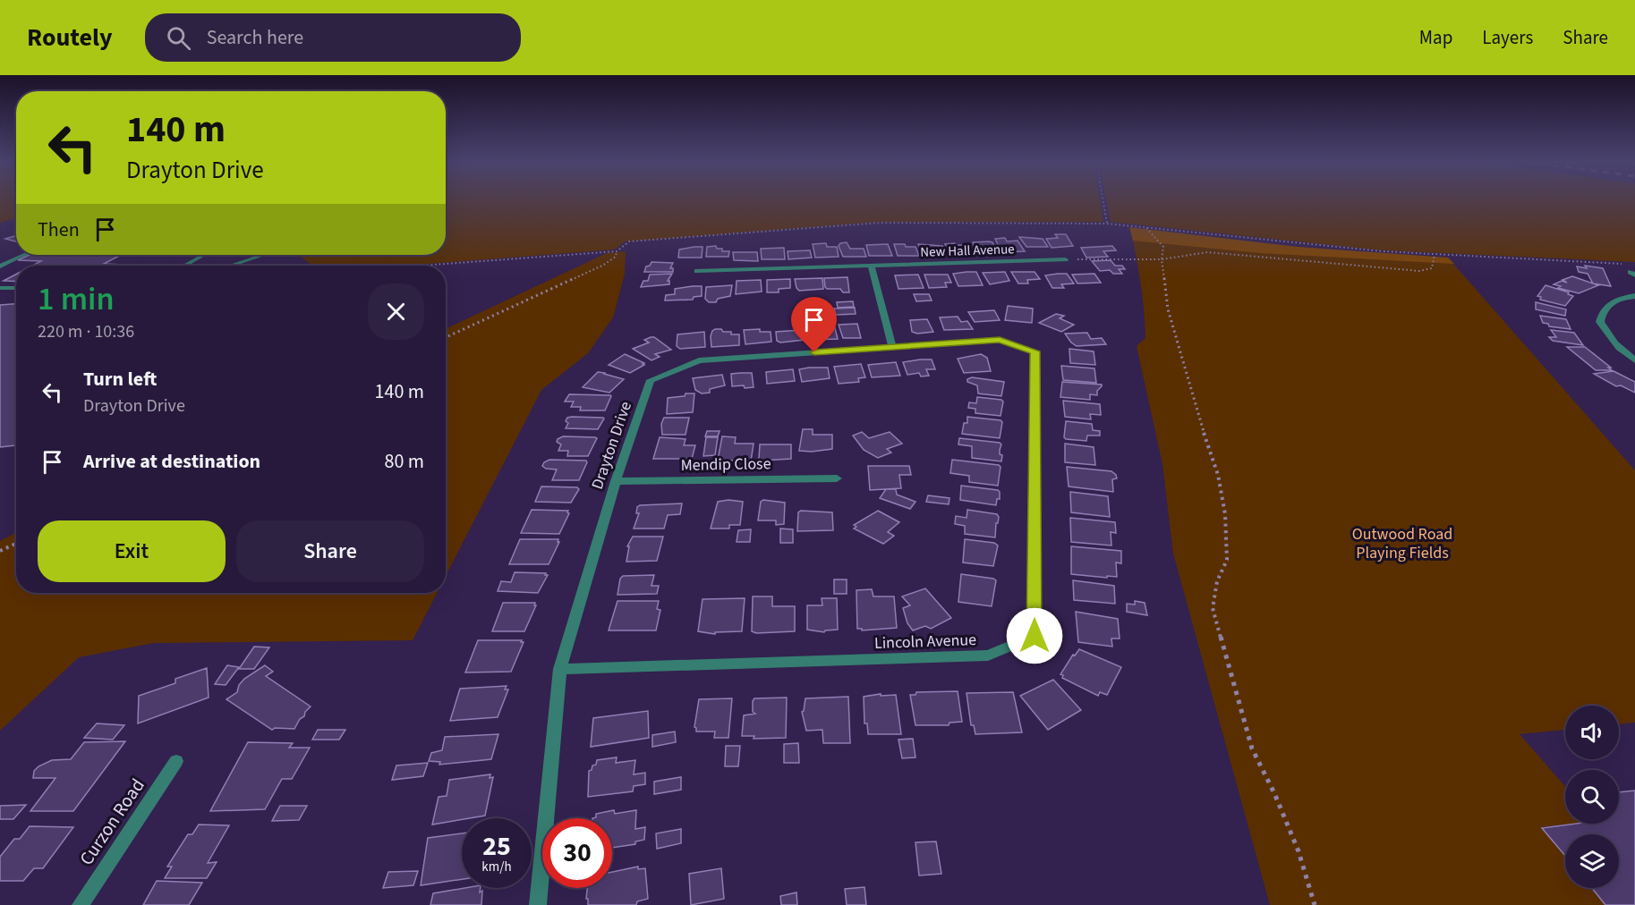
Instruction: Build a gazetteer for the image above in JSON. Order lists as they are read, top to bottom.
{
  "streets": {
    "street": [
      "New Hall Avenue",
      "Drayton Drive",
      "Mendip Close",
      "Lincoln Avenue",
      "Curzon Road"
    ]
  },
  "crossings": [
    ["Drayton Drive", "Mendip Close"],
    ["Drayton Drive", "Lincoln Avenue"]
  ],
  "parks": ["Outwood Road Playing Fields"],
  "page": {
    "header": "Routely",
    "search": "Search here",
    "nav": ["Map", "Layers", "Share"],
    "turn": ["140 m", "Drayton Drive"],
    "then": "Then",
    "heading": ["1 min", "220 m · 10:36"],
    "list": [
      {
        "name": "Turn left",
        "note": "Drayton Drive",
        "value": "140 m"
      },
      {
        "name": "Arrive at destination",
        "value": "80 m"
      }
    ],
    "buttons": ["Exit", "Share"],
    "speed": "25 km/h",
    "limit": "30"
  }
}
